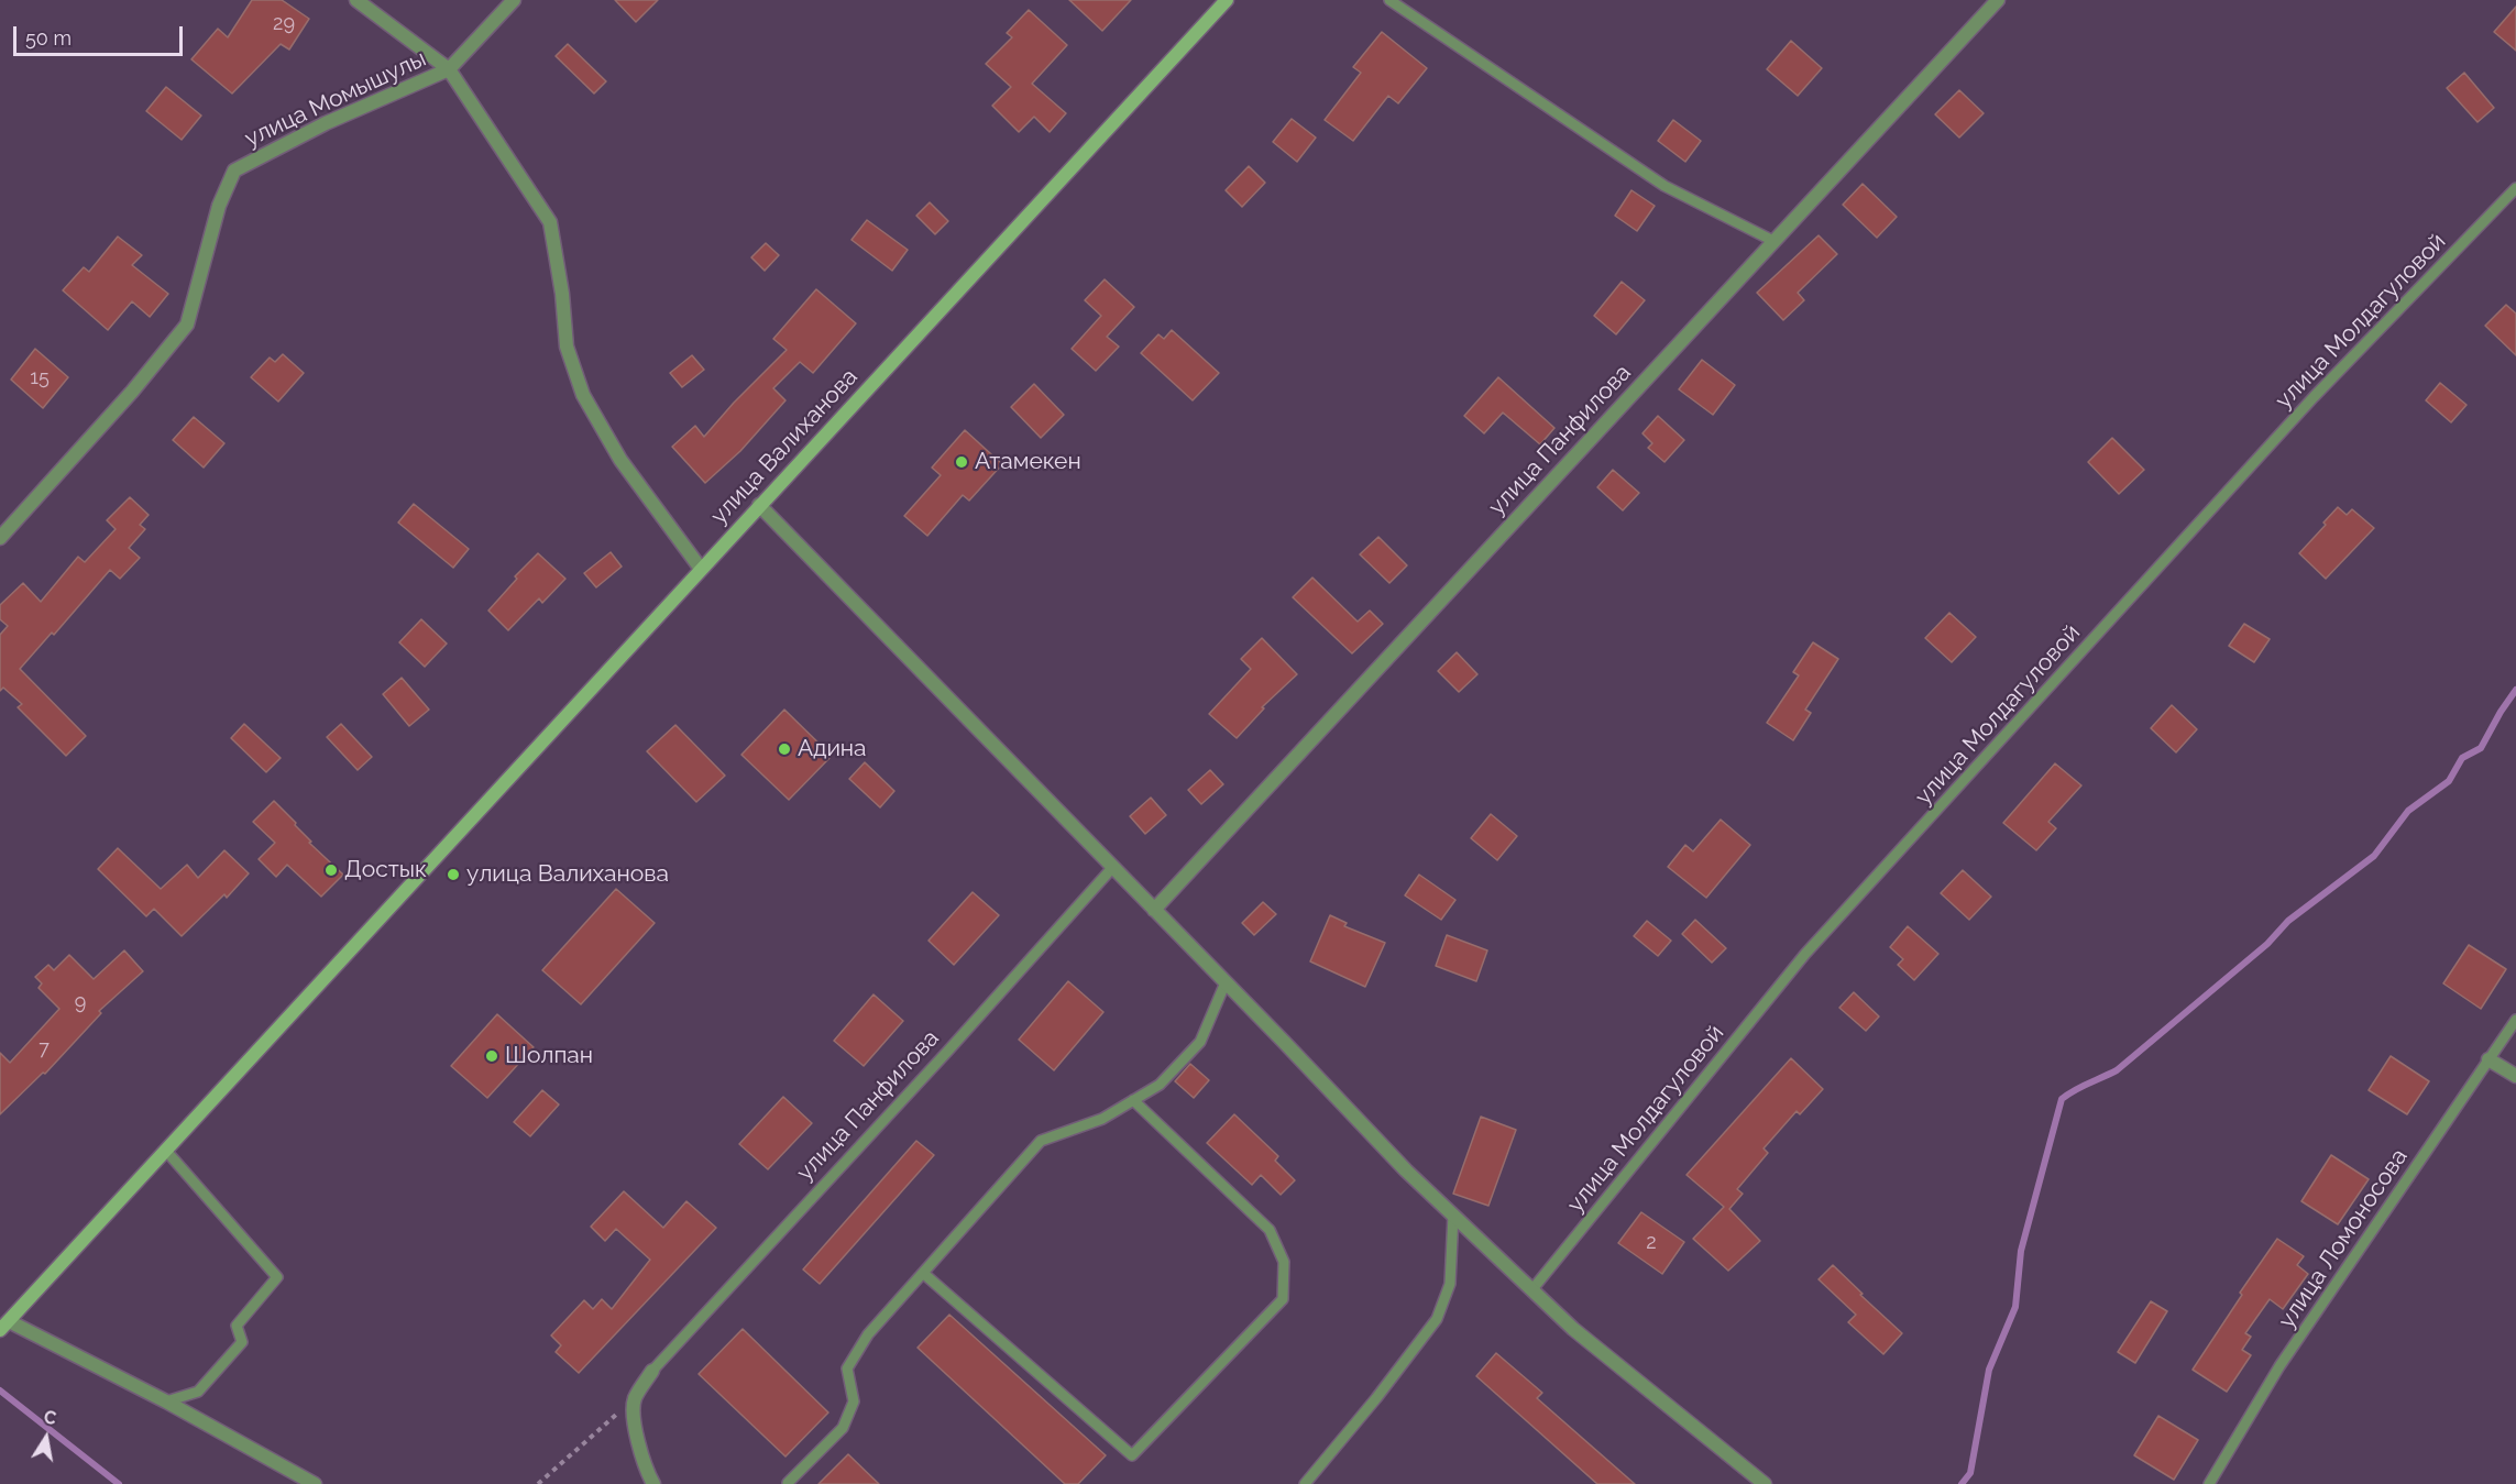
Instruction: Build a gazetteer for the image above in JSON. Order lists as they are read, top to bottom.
{
  "streets": {
    "main road": ["улица Валиханова"],
    "street": ["улица Момышулы", "улица Панфилова"],
    "lane": ["улица Молдагуловой", "улица Ломоносова"]
  },
  "places": [
    "Атамекен",
    "Адина",
    "Достык",
    "улица Валиханова",
    "Шолпан"
  ],
  "house_numbers": [
    "29",
    "15",
    "9",
    "7",
    "2"
  ],
  "scale_bar": "50 m",
  "north": "top"
}
